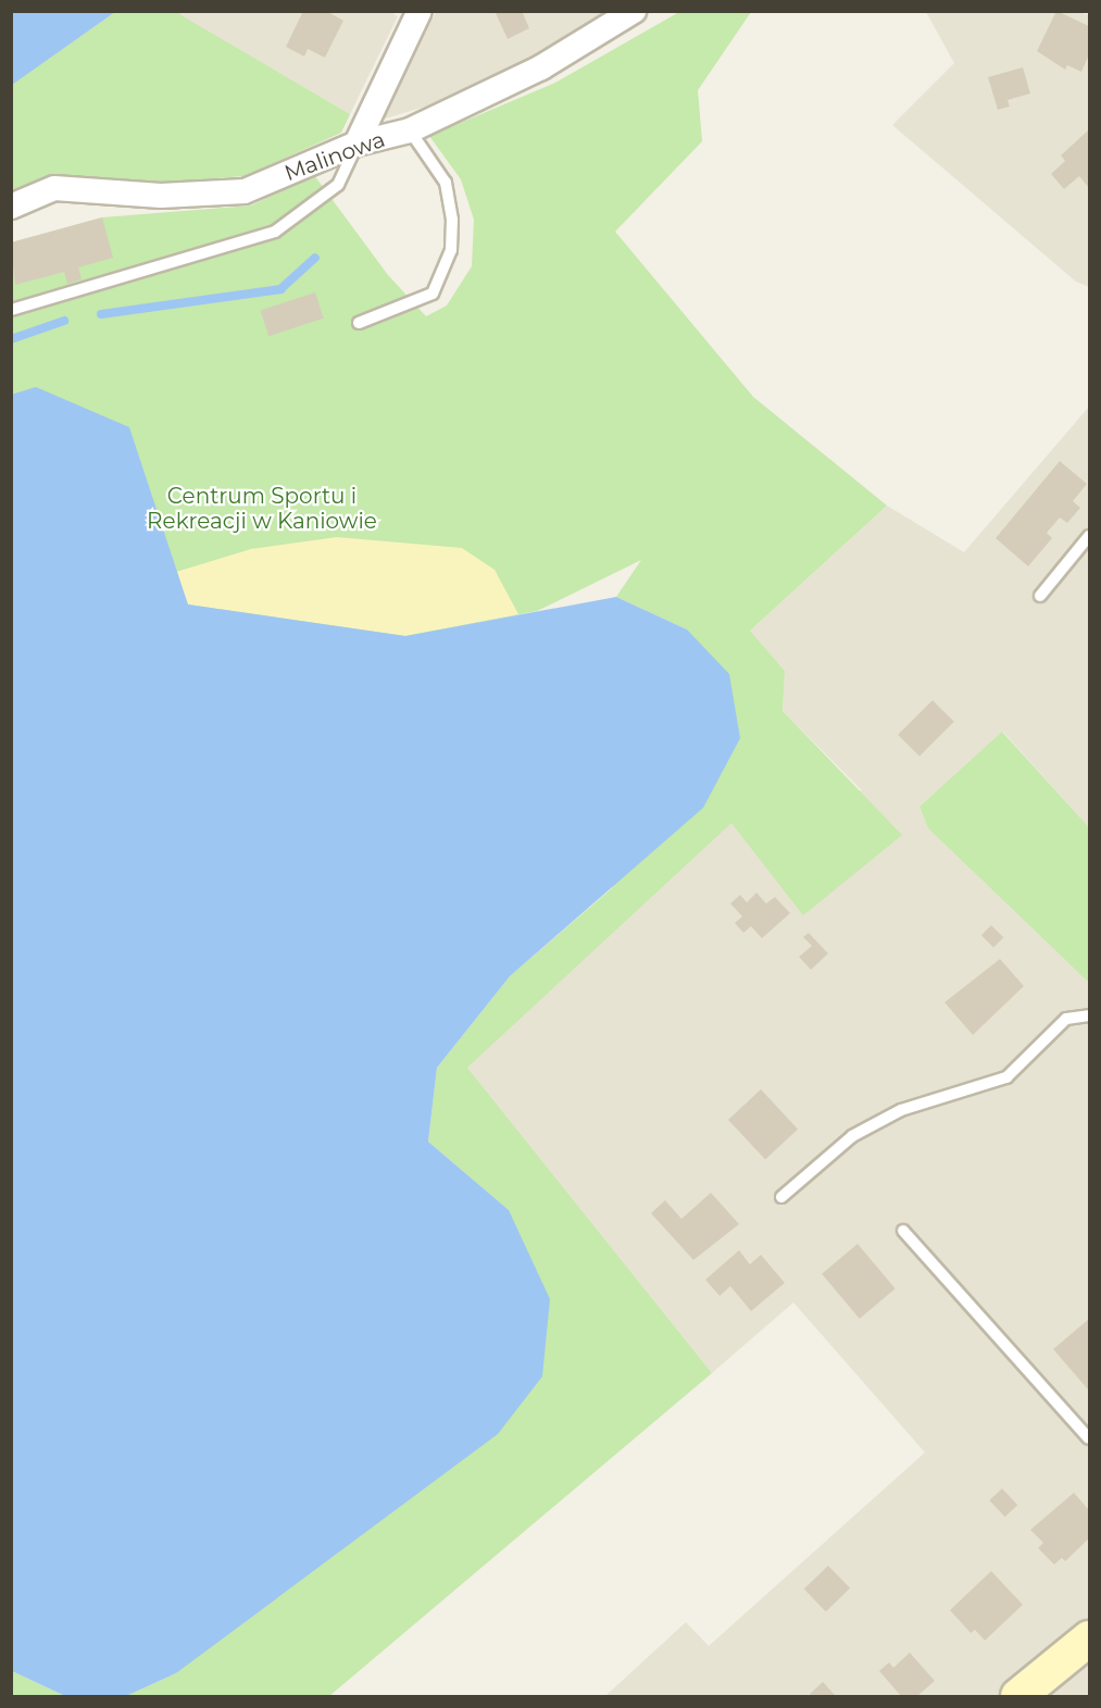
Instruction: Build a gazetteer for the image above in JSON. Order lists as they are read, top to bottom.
{
  "streets": {
    "street": ["Malinowa"]
  },
  "parks": ["Centrum Sportu i Rekreacji w Kaniowie"]
}
